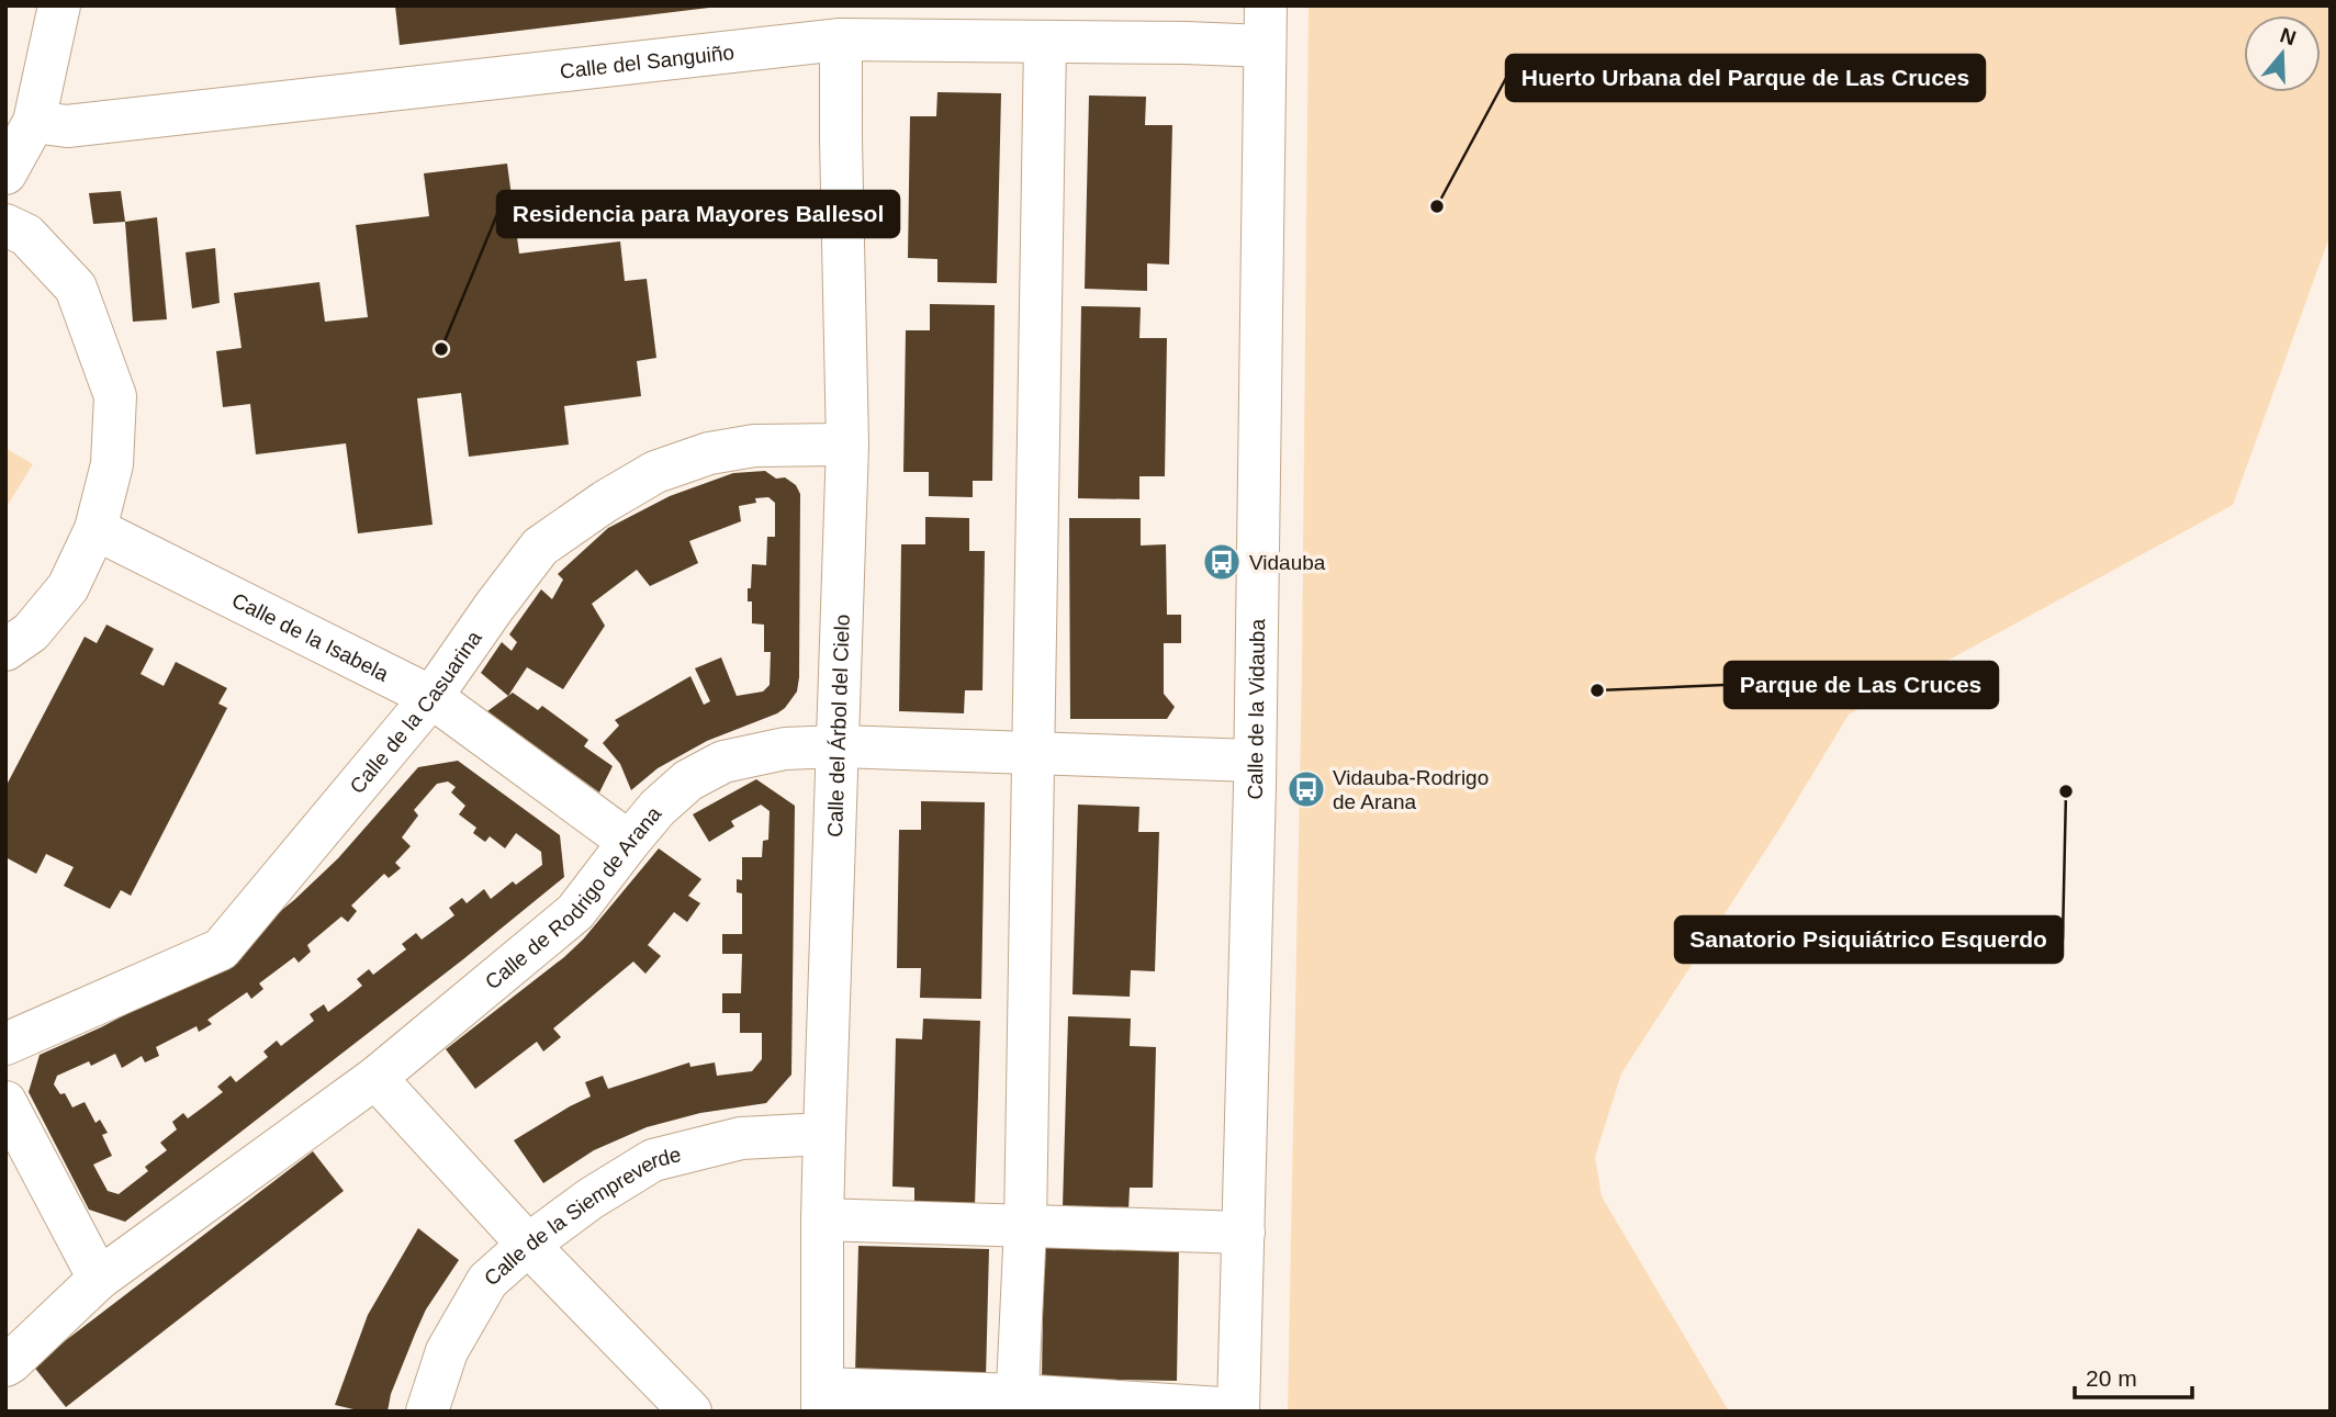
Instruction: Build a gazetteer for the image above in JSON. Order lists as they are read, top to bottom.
{
  "streets": {
    "street": [
      "Calle del Sanguiño",
      "Calle de la Isabela",
      "Calle de la Vidauba",
      "Calle de la Casuarina",
      "Calle del Árbol del Cielo",
      "Calle de Rodrigo de Arana",
      "Calle de la Siempreverde"
    ]
  },
  "crossings": [
    ["Calle del Sanguiño", "Calle de la Vidauba"],
    ["Calle del Sanguiño", "Calle del Árbol del Cielo"],
    ["Calle de la Isabela", "Calle de la Casuarina"],
    ["Calle de la Isabela", "Calle de Rodrigo de Arana"],
    ["Calle de la Vidauba", "Calle de Rodrigo de Arana"],
    ["Calle de la Casuarina", "Calle del Árbol del Cielo"],
    ["Calle del Árbol del Cielo", "Calle de Rodrigo de Arana"],
    ["Calle del Árbol del Cielo", "Calle de la Siempreverde"]
  ],
  "places": {
    "other": [
      "Huerto Urbana del Parque de Las Cruces",
      "Residencia para Mayores Ballesol",
      "Parque de Las Cruces",
      "Sanatorio Psiquiátrico Esquerdo"
    ],
    "bus stop": ["Vidauba", "Vidauba-Rodrigo de Arana"]
  },
  "scale_bar": "20 m",
  "north": "top"
}
